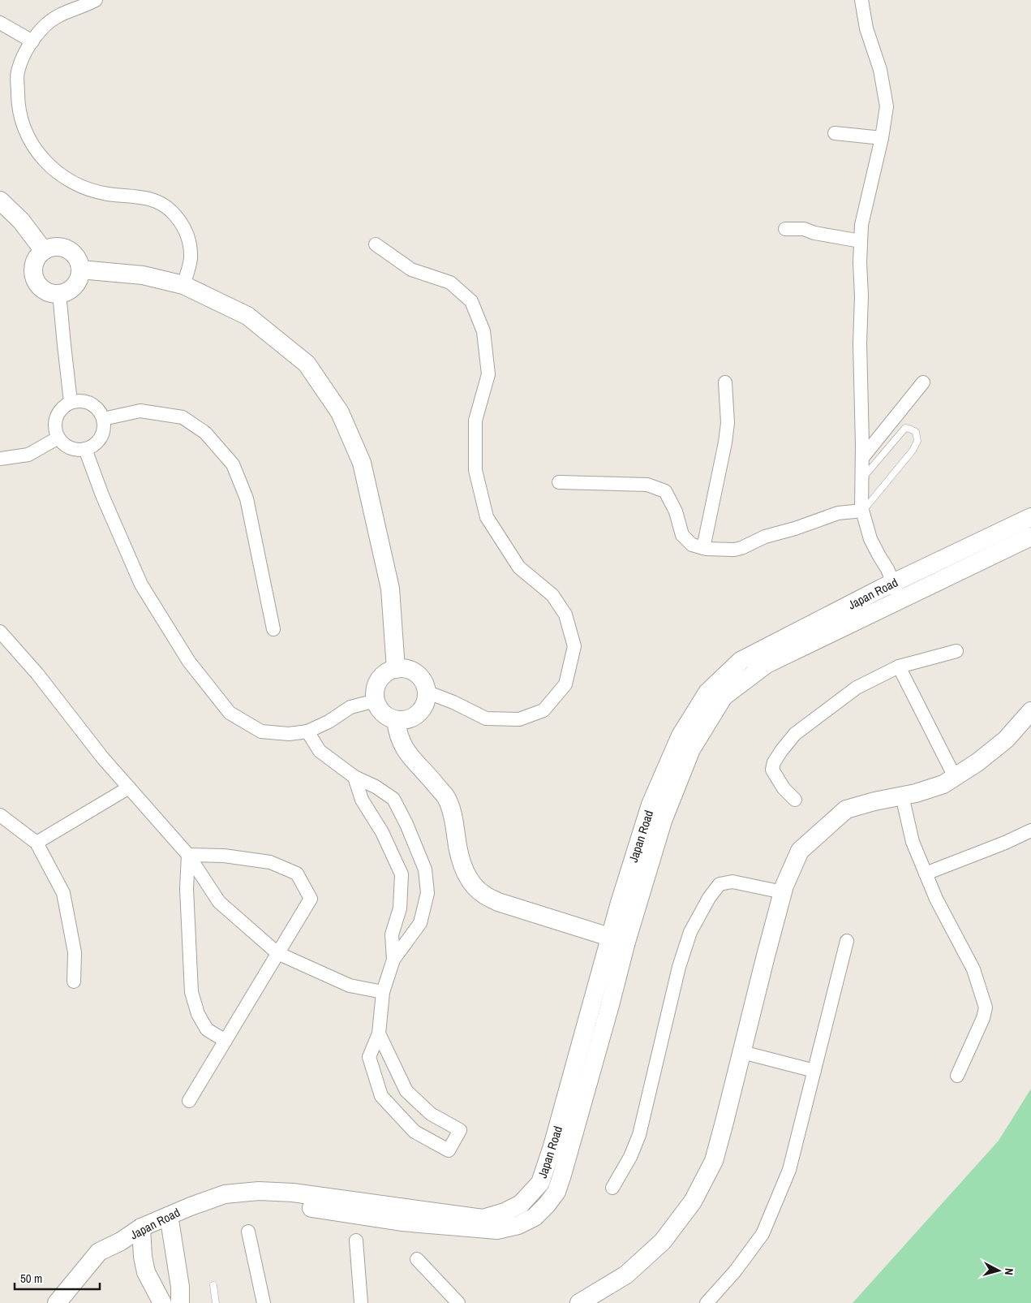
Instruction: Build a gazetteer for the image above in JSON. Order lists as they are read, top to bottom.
{
  "streets": {
    "street": ["Japan Road"]
  },
  "scale_bar": "50 m",
  "north": "right"
}
